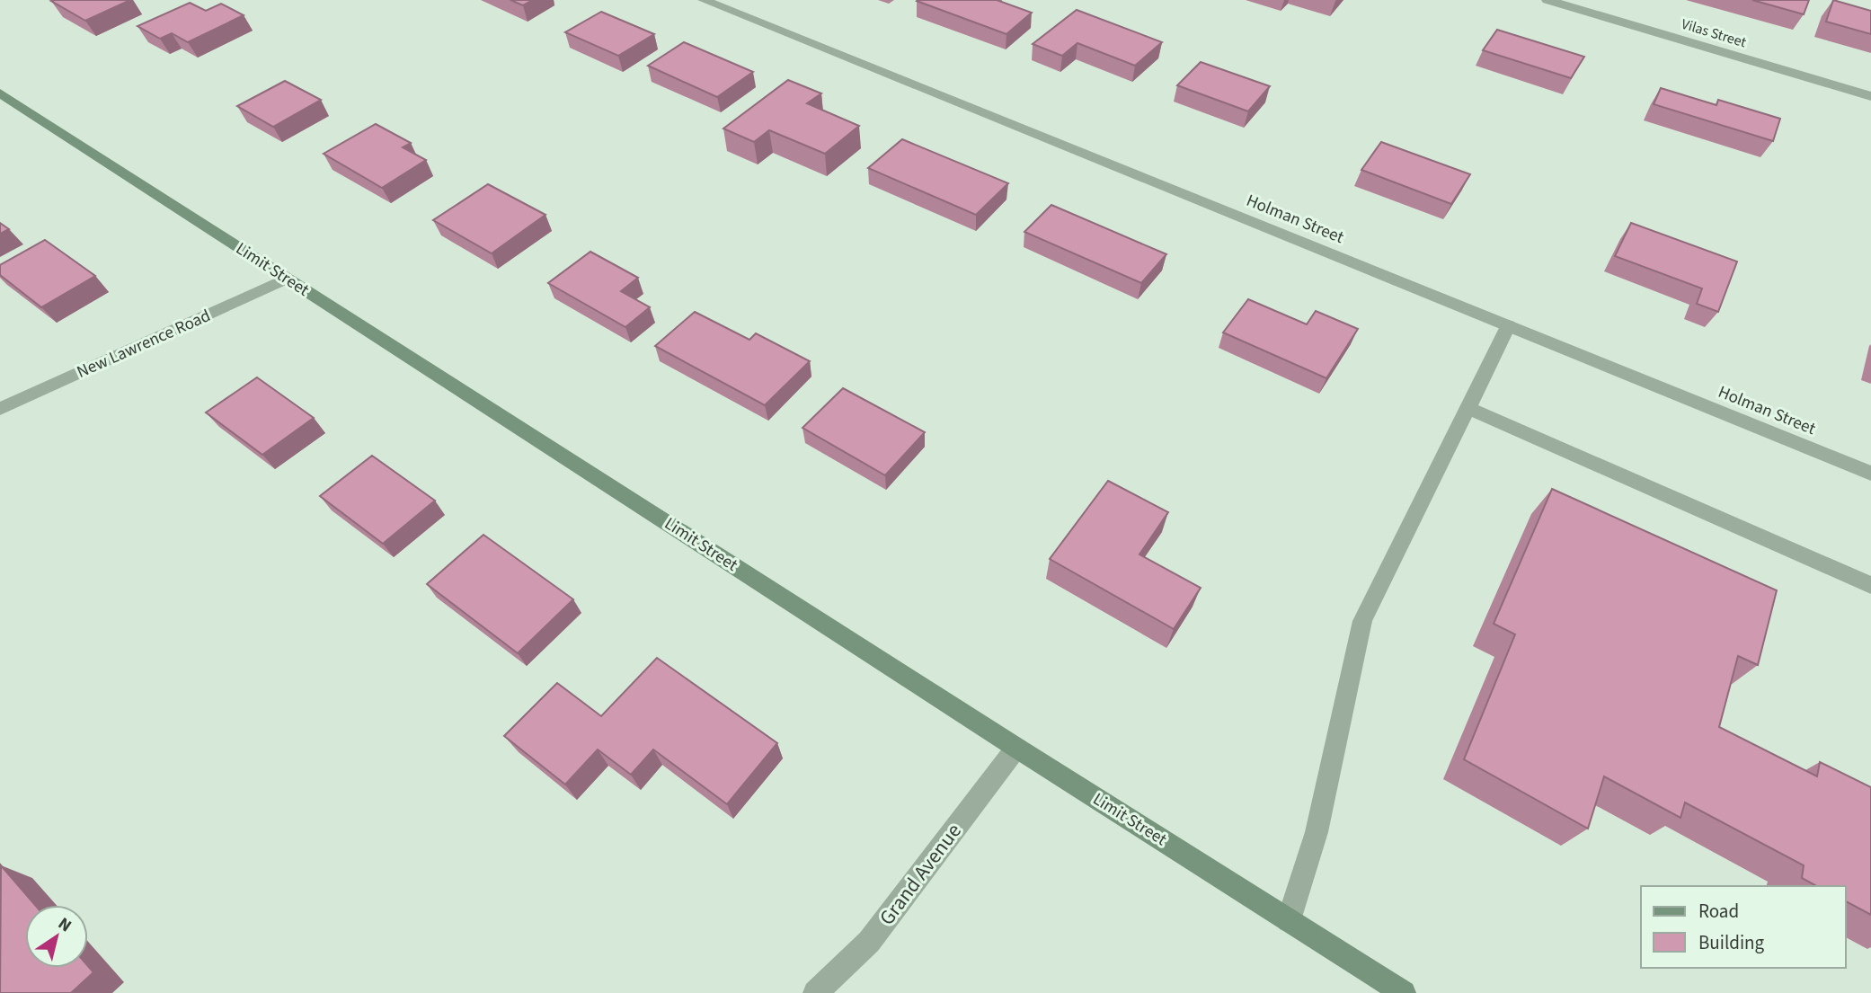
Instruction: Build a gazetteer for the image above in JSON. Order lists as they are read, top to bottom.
{
  "streets": {
    "street": [
      "Vilas Street",
      "Holman Street",
      "Limit Street",
      "New Lawrence Road",
      "Grand Avenue"
    ]
  },
  "crossings": [
    ["Limit Street", "New Lawrence Road"],
    ["Limit Street", "Grand Avenue"]
  ],
  "legend": ["Road", "Building"],
  "north": "top right"
}
